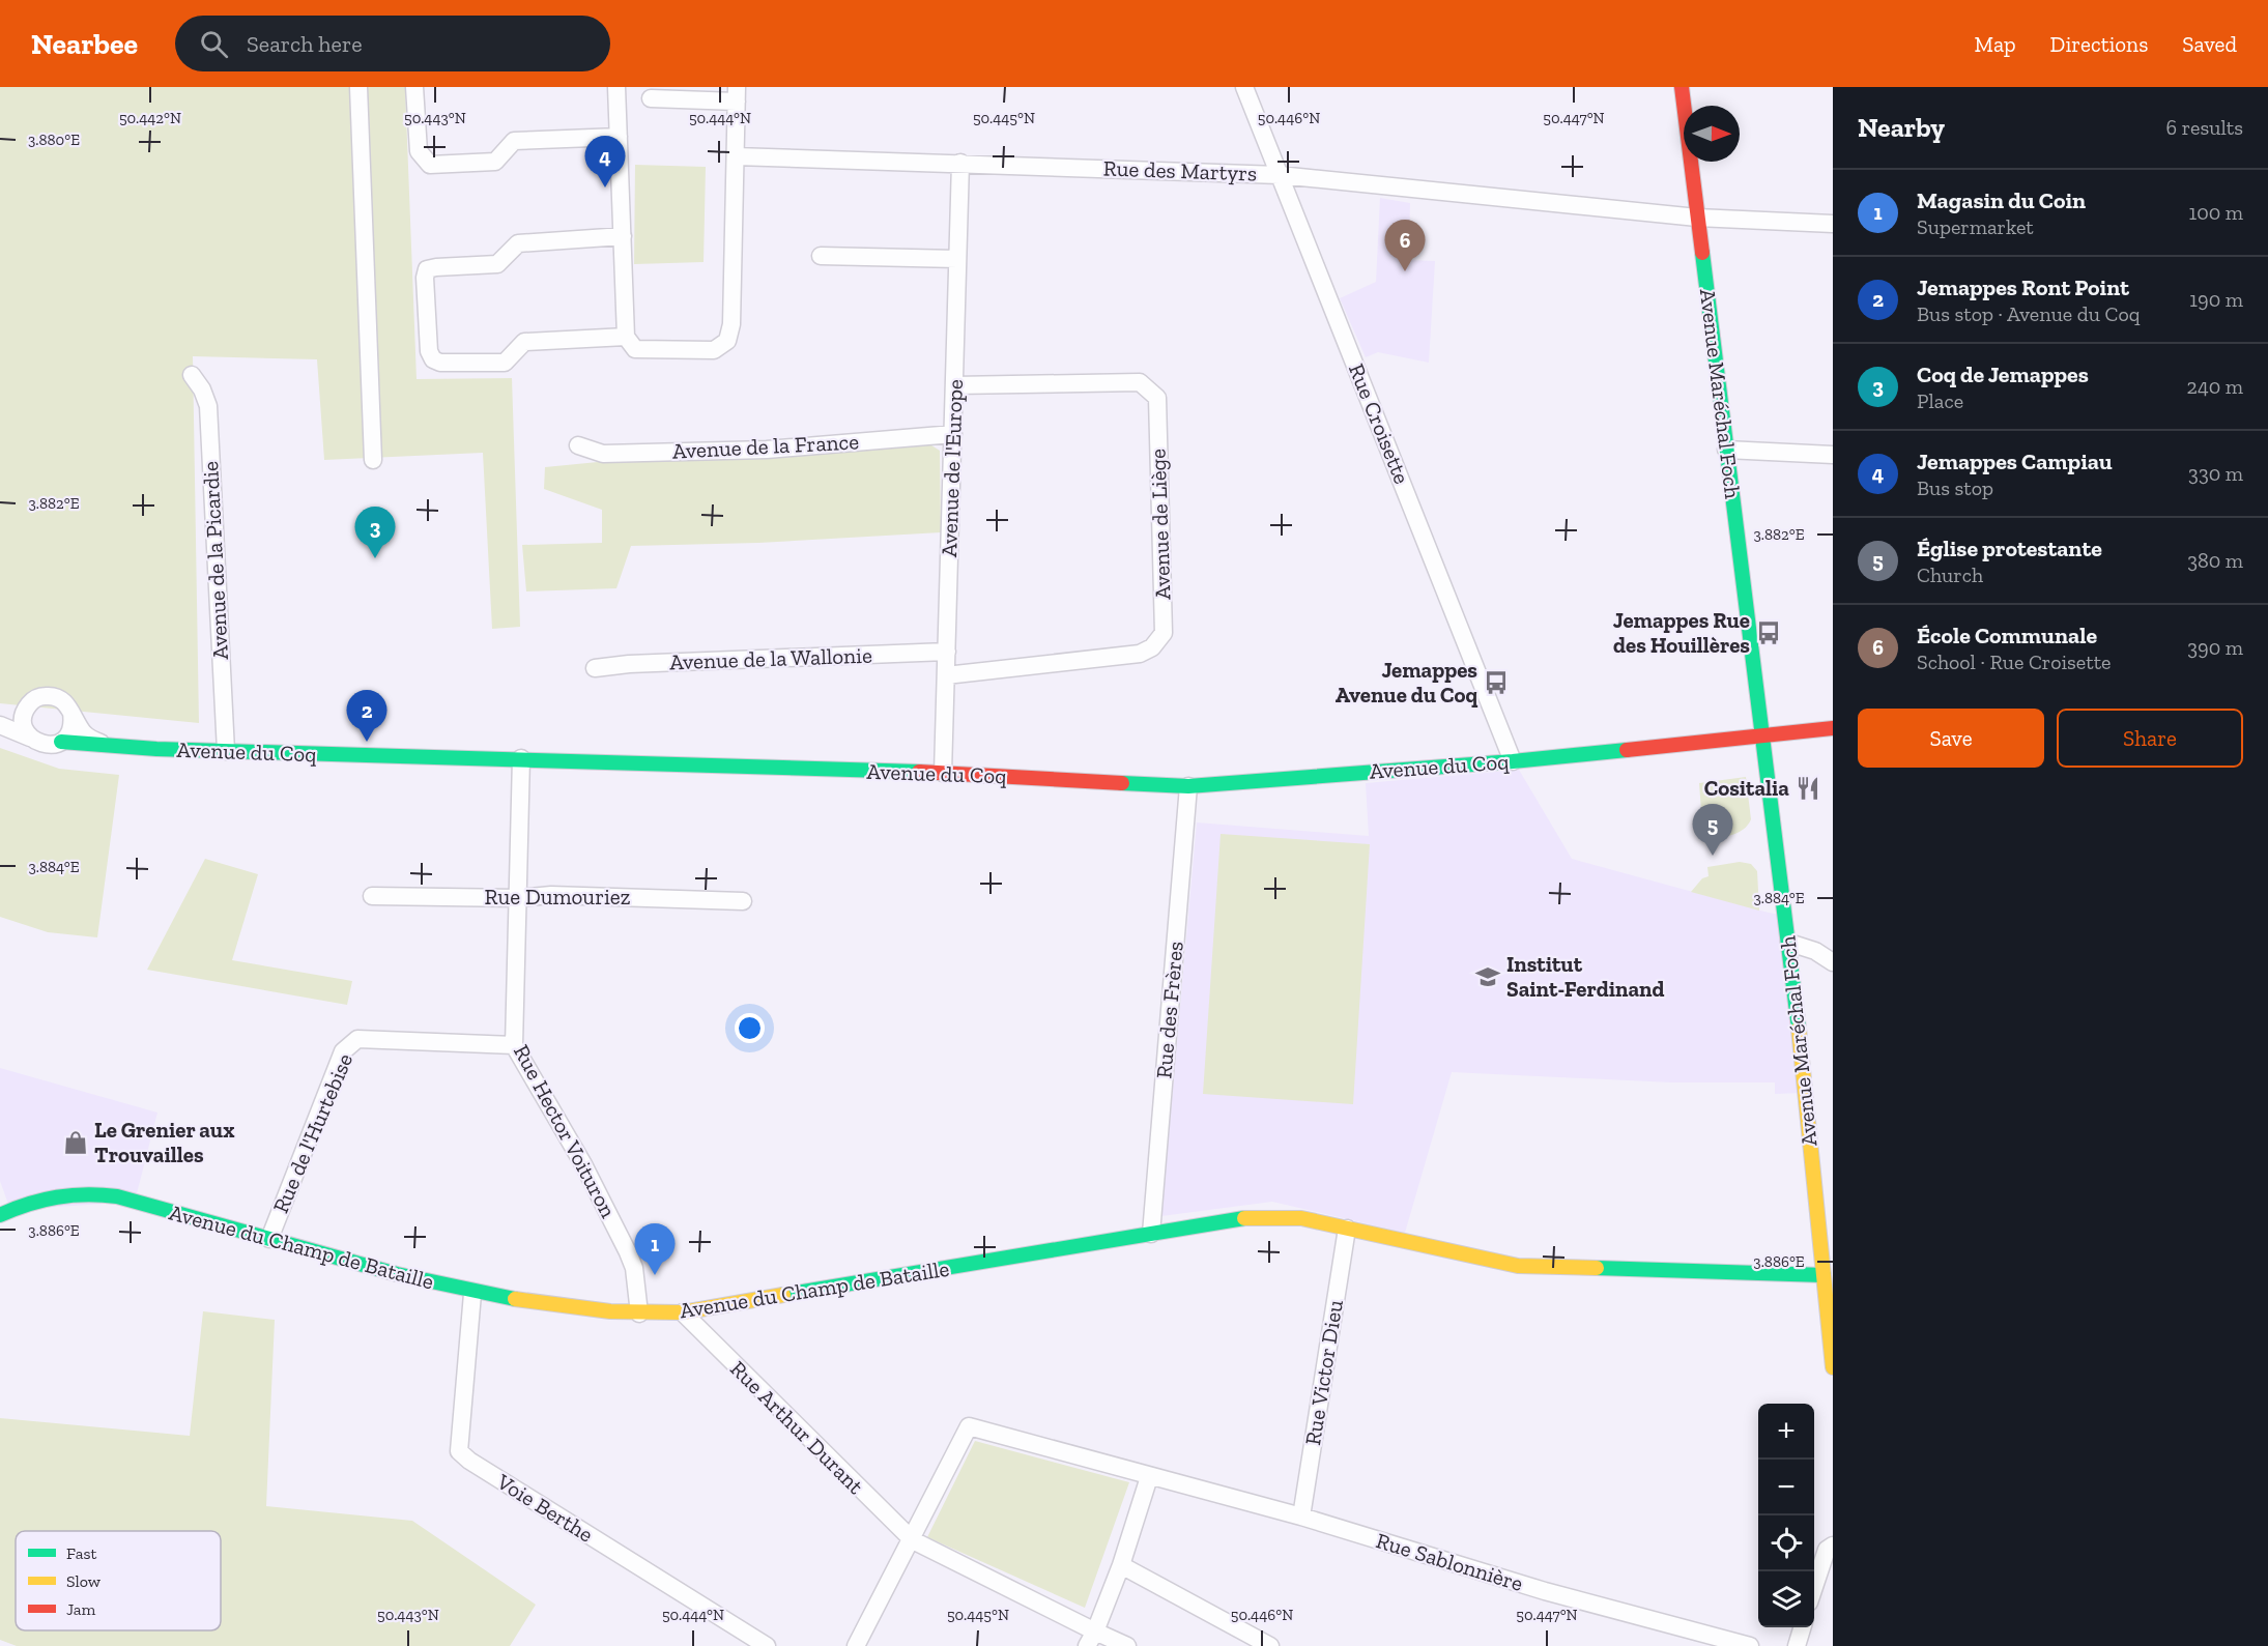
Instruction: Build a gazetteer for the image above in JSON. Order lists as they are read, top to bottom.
{
  "streets": {
    "street": [
      "Rue des Martyrs",
      "Avenue Maréchal Foch",
      "Rue Croisette",
      "Avenue de la France",
      "Avenue de l'Europe",
      "Avenue de Liège",
      "Avenue de la Picardie",
      "Avenue de la Wallonie",
      "Avenue du Coq",
      "Rue Dumouriez",
      "Rue des Frères",
      "Rue Hector Voituron",
      "Rue de l'Hurtebise",
      "Avenue du Champ de Bataille",
      "Rue Victor Dieu",
      "Rue Arthur Durant",
      "Voie Berthe",
      "Rue Sablonnière"
    ]
  },
  "crossings": [
    ["Rue des Martyrs", "Avenue Maréchal Foch"],
    ["Rue des Martyrs", "Rue Croisette"],
    ["Rue des Martyrs", "Avenue de l'Europe"],
    ["Avenue Maréchal Foch", "Avenue du Coq"],
    ["Avenue Maréchal Foch", "Avenue du Champ de Bataille"],
    ["Rue Croisette", "Avenue du Coq"],
    ["Avenue de la France", "Avenue de l'Europe"],
    ["Avenue de l'Europe", "Avenue de Liège"],
    ["Avenue de l'Europe", "Avenue de la Wallonie"],
    ["Avenue de l'Europe", "Avenue du Coq"],
    ["Avenue de la Picardie", "Avenue du Coq"],
    ["Avenue du Coq", "Rue des Frères"],
    ["Avenue du Coq", "Rue Hector Voituron"],
    ["Rue Dumouriez", "Rue Hector Voituron"],
    ["Rue des Frères", "Avenue du Champ de Bataille"],
    ["Rue Hector Voituron", "Rue de l'Hurtebise"],
    ["Rue Hector Voituron", "Avenue du Champ de Bataille"],
    ["Rue de l'Hurtebise", "Avenue du Champ de Bataille"],
    ["Avenue du Champ de Bataille", "Rue Victor Dieu"],
    ["Avenue du Champ de Bataille", "Rue Arthur Durant"],
    ["Avenue du Champ de Bataille", "Voie Berthe"],
    ["Rue Victor Dieu", "Rue Sablonnière"],
    ["Rue Arthur Durant", "Rue Sablonnière"]
  ],
  "places": {
    "bus stop": ["Jemappes Rue des Houillères", "Jemappes Avenue du Coq"],
    "restaurant": ["Cositalia"],
    "school or university": ["Institut Saint-Ferdinand"],
    "shop": ["Le Grenier aux Trouvailles"]
  },
  "legend": ["Fast", "Slow", "Jam"],
  "north": "right",
  "page": {
    "header": "Nearbee",
    "search": "Search here",
    "nav": ["Map", "Directions", "Saved"],
    "heading": ["Nearby", "6 results"],
    "pins": [
      "4",
      "6",
      "3",
      "2",
      "5",
      "1"
    ],
    "list": [
      {
        "mark": "1",
        "name": "Magasin du Coin",
        "note": "Supermarket",
        "value": "100 m"
      },
      {
        "mark": "2",
        "name": "Jemappes Ront Point",
        "note": "Bus stop · Avenue du Coq",
        "value": "190 m"
      },
      {
        "mark": "3",
        "name": "Coq de Jemappes",
        "note": "Place",
        "value": "240 m"
      },
      {
        "mark": "4",
        "name": "Jemappes Campiau",
        "note": "Bus stop",
        "value": "330 m"
      },
      {
        "mark": "5",
        "name": "Église protestante",
        "note": "Church",
        "value": "380 m"
      },
      {
        "mark": "6",
        "name": "École Communale",
        "note": "School · Rue Croisette",
        "value": "390 m"
      }
    ],
    "buttons": ["Save", "Share"],
    "map_buttons": ["+", "−"]
  },
  "coordinates": [
    "50.442°N",
    "50.443°N",
    "50.444°N",
    "50.445°N",
    "50.446°N",
    "50.447°N",
    "3.880°E",
    "3.882°E",
    "3.884°E",
    "3.886°E"
  ]
}
